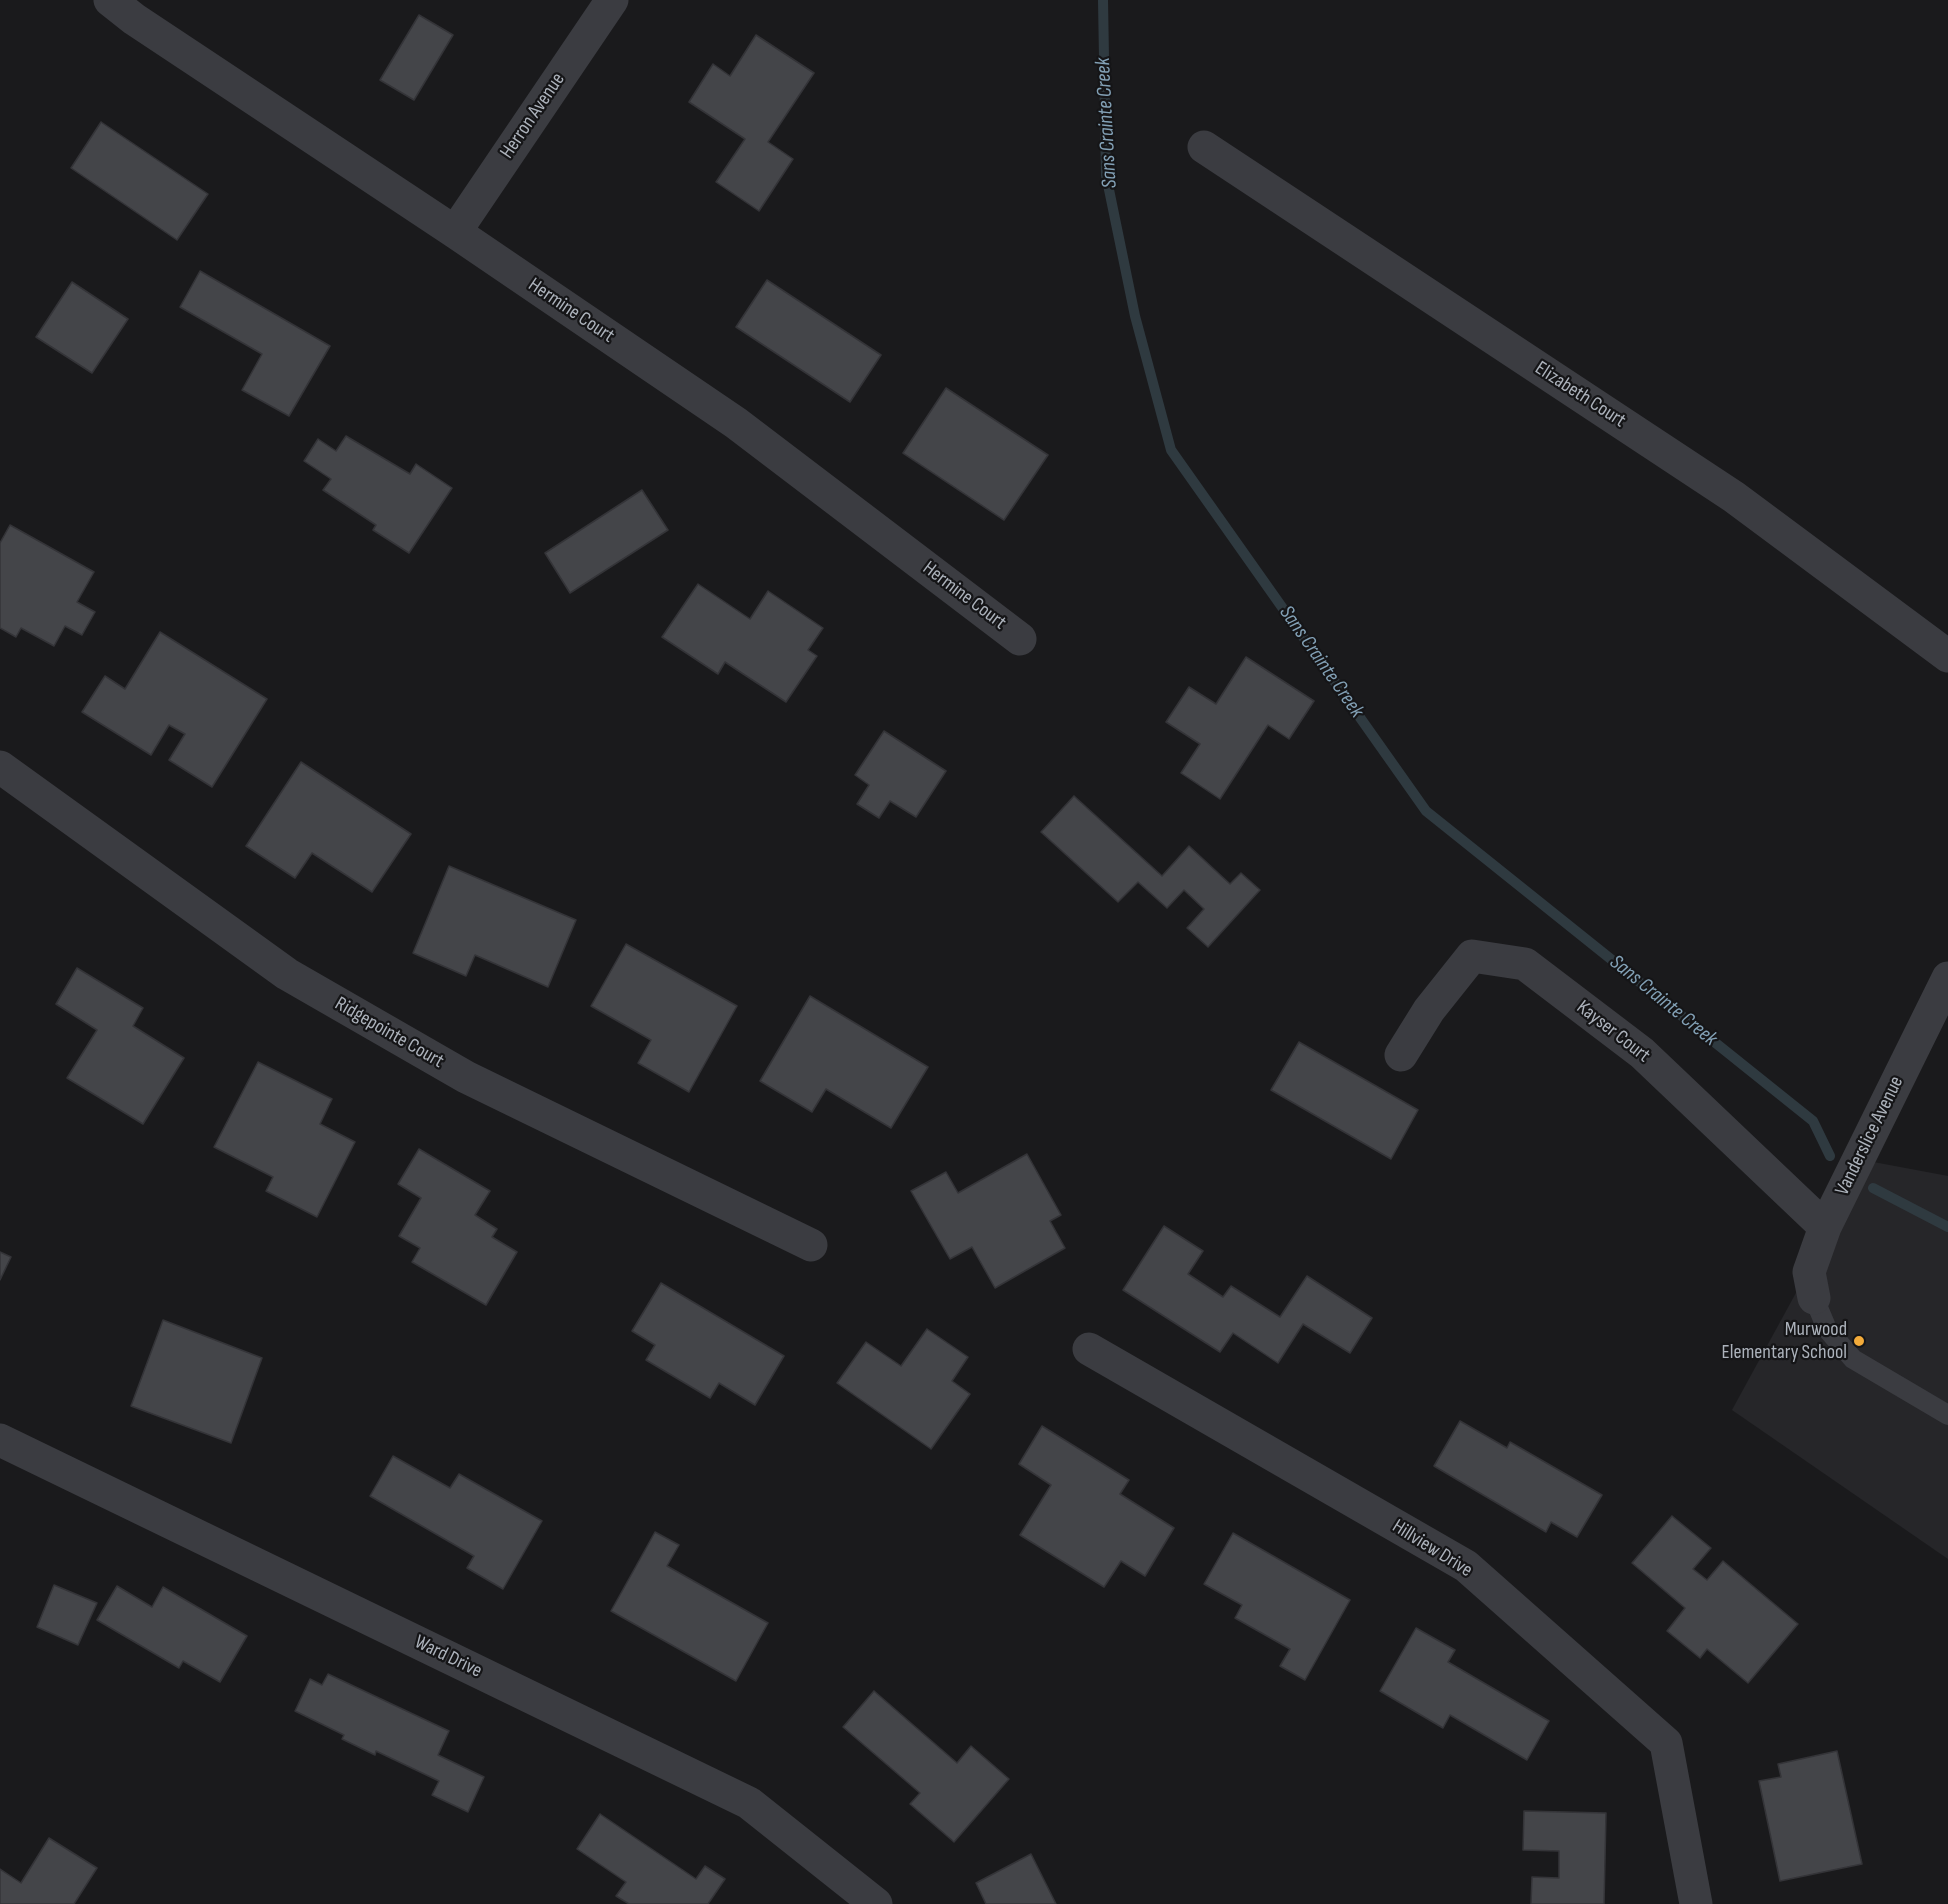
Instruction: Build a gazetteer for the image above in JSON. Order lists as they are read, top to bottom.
{
  "streets": {
    "street": [
      "Herron Avenue",
      "Hermine Court",
      "Elizabeth Court",
      "Kayser Court",
      "Ridgepointe Court",
      "Vanderslice Avenue",
      "Hillview Drive",
      "Ward Drive"
    ]
  },
  "crossings": [
    ["Herron Avenue", "Hermine Court"],
    ["Kayser Court", "Vanderslice Avenue"]
  ],
  "water": ["Sans Crainte Creek"],
  "places": ["Murwood Elementary School"]
}
